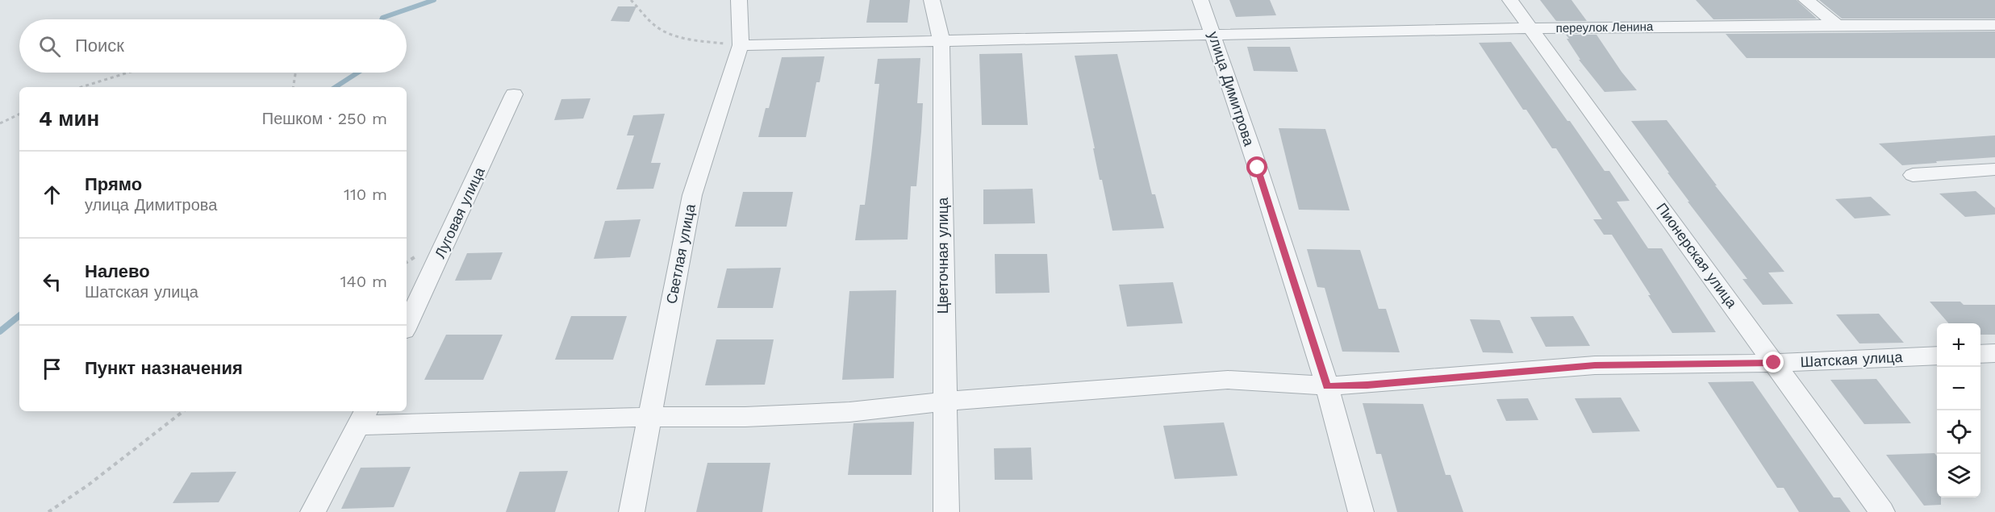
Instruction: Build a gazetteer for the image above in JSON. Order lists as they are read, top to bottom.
{
  "streets": {
    "street": [
      "переулок Ленина",
      "улица Димитрова",
      "Луговая улица",
      "Светлая улица",
      "Цветочная улица",
      "Пионерская улица",
      "Шатская улица"
    ]
  },
  "crossings": [
    ["переулок Ленина", "улица Димитрова"],
    ["переулок Ленина", "Светлая улица"],
    ["переулок Ленина", "Цветочная улица"],
    ["переулок Ленина", "Пионерская улица"],
    ["улица Димитрова", "Шатская улица"],
    ["Светлая улица", "Шатская улица"],
    ["Цветочная улица", "Шатская улица"],
    ["Пионерская улица", "Шатская улица"]
  ],
  "page": {
    "search": "Поиск",
    "heading": ["4 мин", "Пешком · 250 m"],
    "list": [
      ["Прямо", "улица Димитрова", "110 m"],
      ["Налево", "Шатская улица", "140 m"],
      "Пункт назначения"
    ],
    "map_buttons": ["+", "−"]
  }
}
